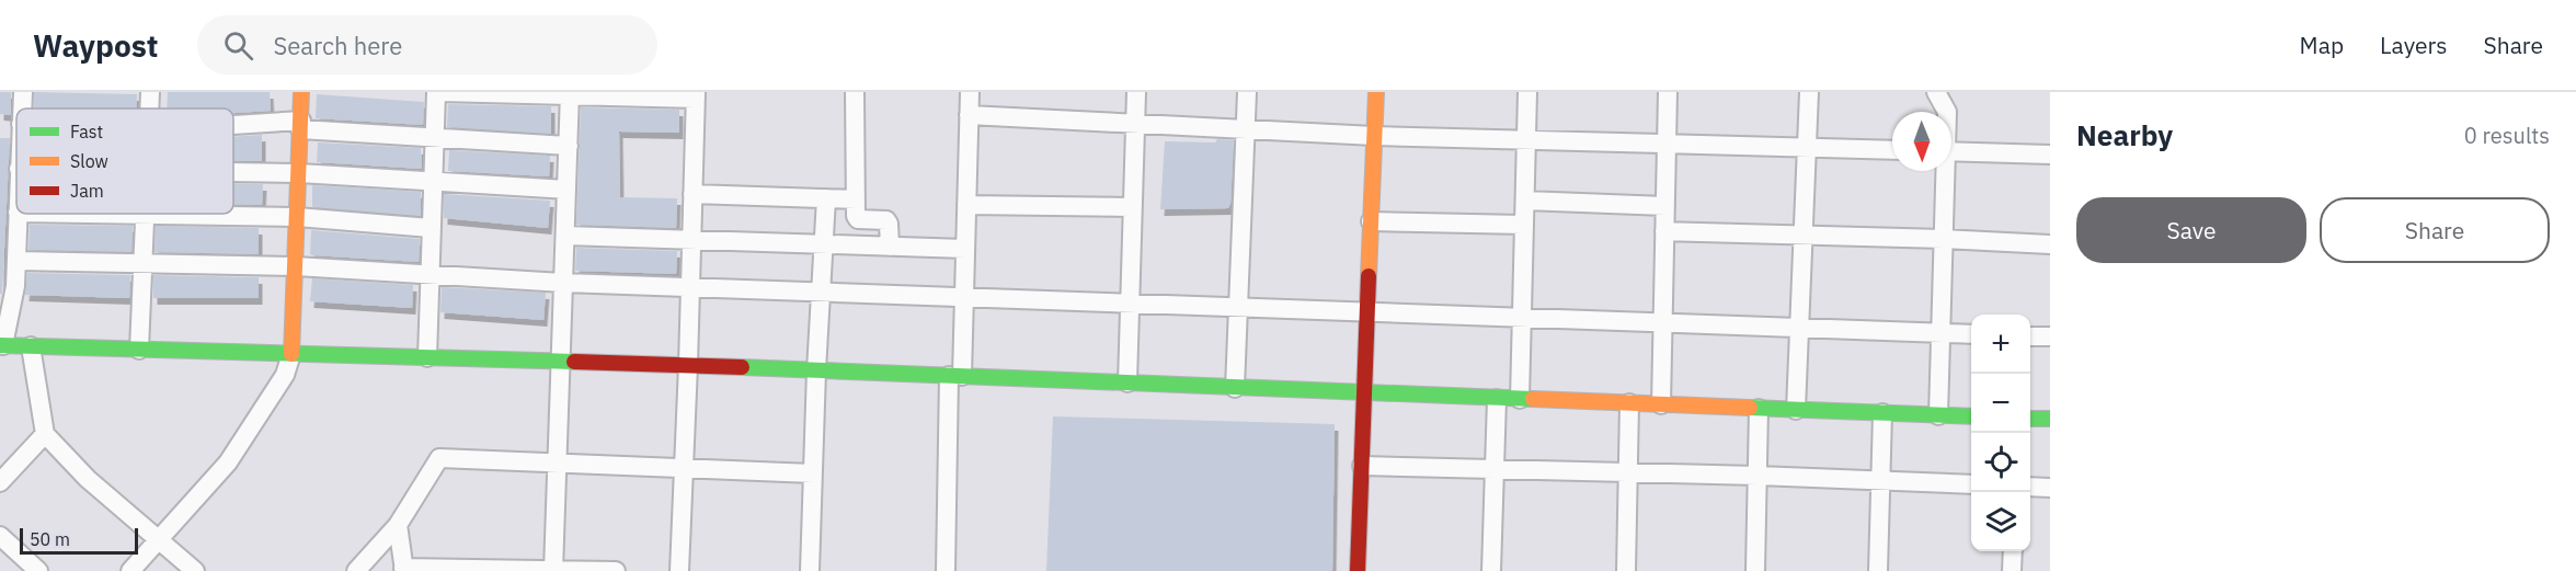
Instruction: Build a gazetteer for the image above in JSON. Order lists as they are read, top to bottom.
{
  "legend": ["Fast", "Slow", "Jam"],
  "scale_bar": "50 m",
  "north": "bottom",
  "page": {
    "header": "Waypost",
    "search": "Search here",
    "nav": ["Map", "Layers", "Share"],
    "heading": ["Nearby", "0 results"],
    "buttons": ["Save", "Share"],
    "map_buttons": ["+", "−"],
    "scale": "50 m"
  }
}
